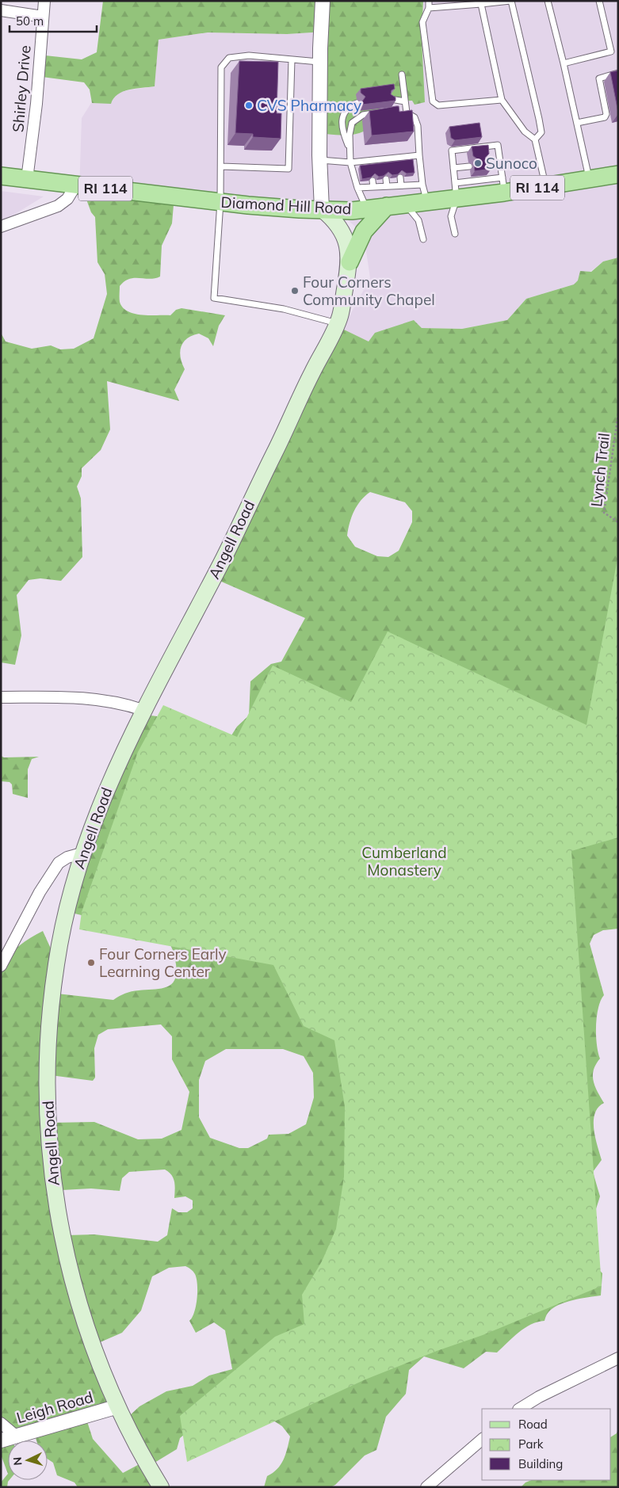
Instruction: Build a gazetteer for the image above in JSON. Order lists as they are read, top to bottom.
{
  "streets": {
    "main road": ["RI 114", "Diamond Hill Road", "Angell Road"],
    "street": ["Shirley Drive", "Leigh Road"],
    "path": ["Lynch Trail"]
  },
  "crossings": [
    ["Shirley Drive", "Diamond Hill Road"],
    ["Diamond Hill Road", "Angell Road"],
    ["Angell Road", "Leigh Road"]
  ],
  "parks": ["Cumberland Monastery"],
  "places": [
    "CVS Pharmacy",
    "Sunoco",
    "Four Corners Community Chapel",
    "Four Corners Early Learning Center"
  ],
  "legend": ["Road", "Park", "Building"],
  "scale_bar": "50 m",
  "north": "left"
}
